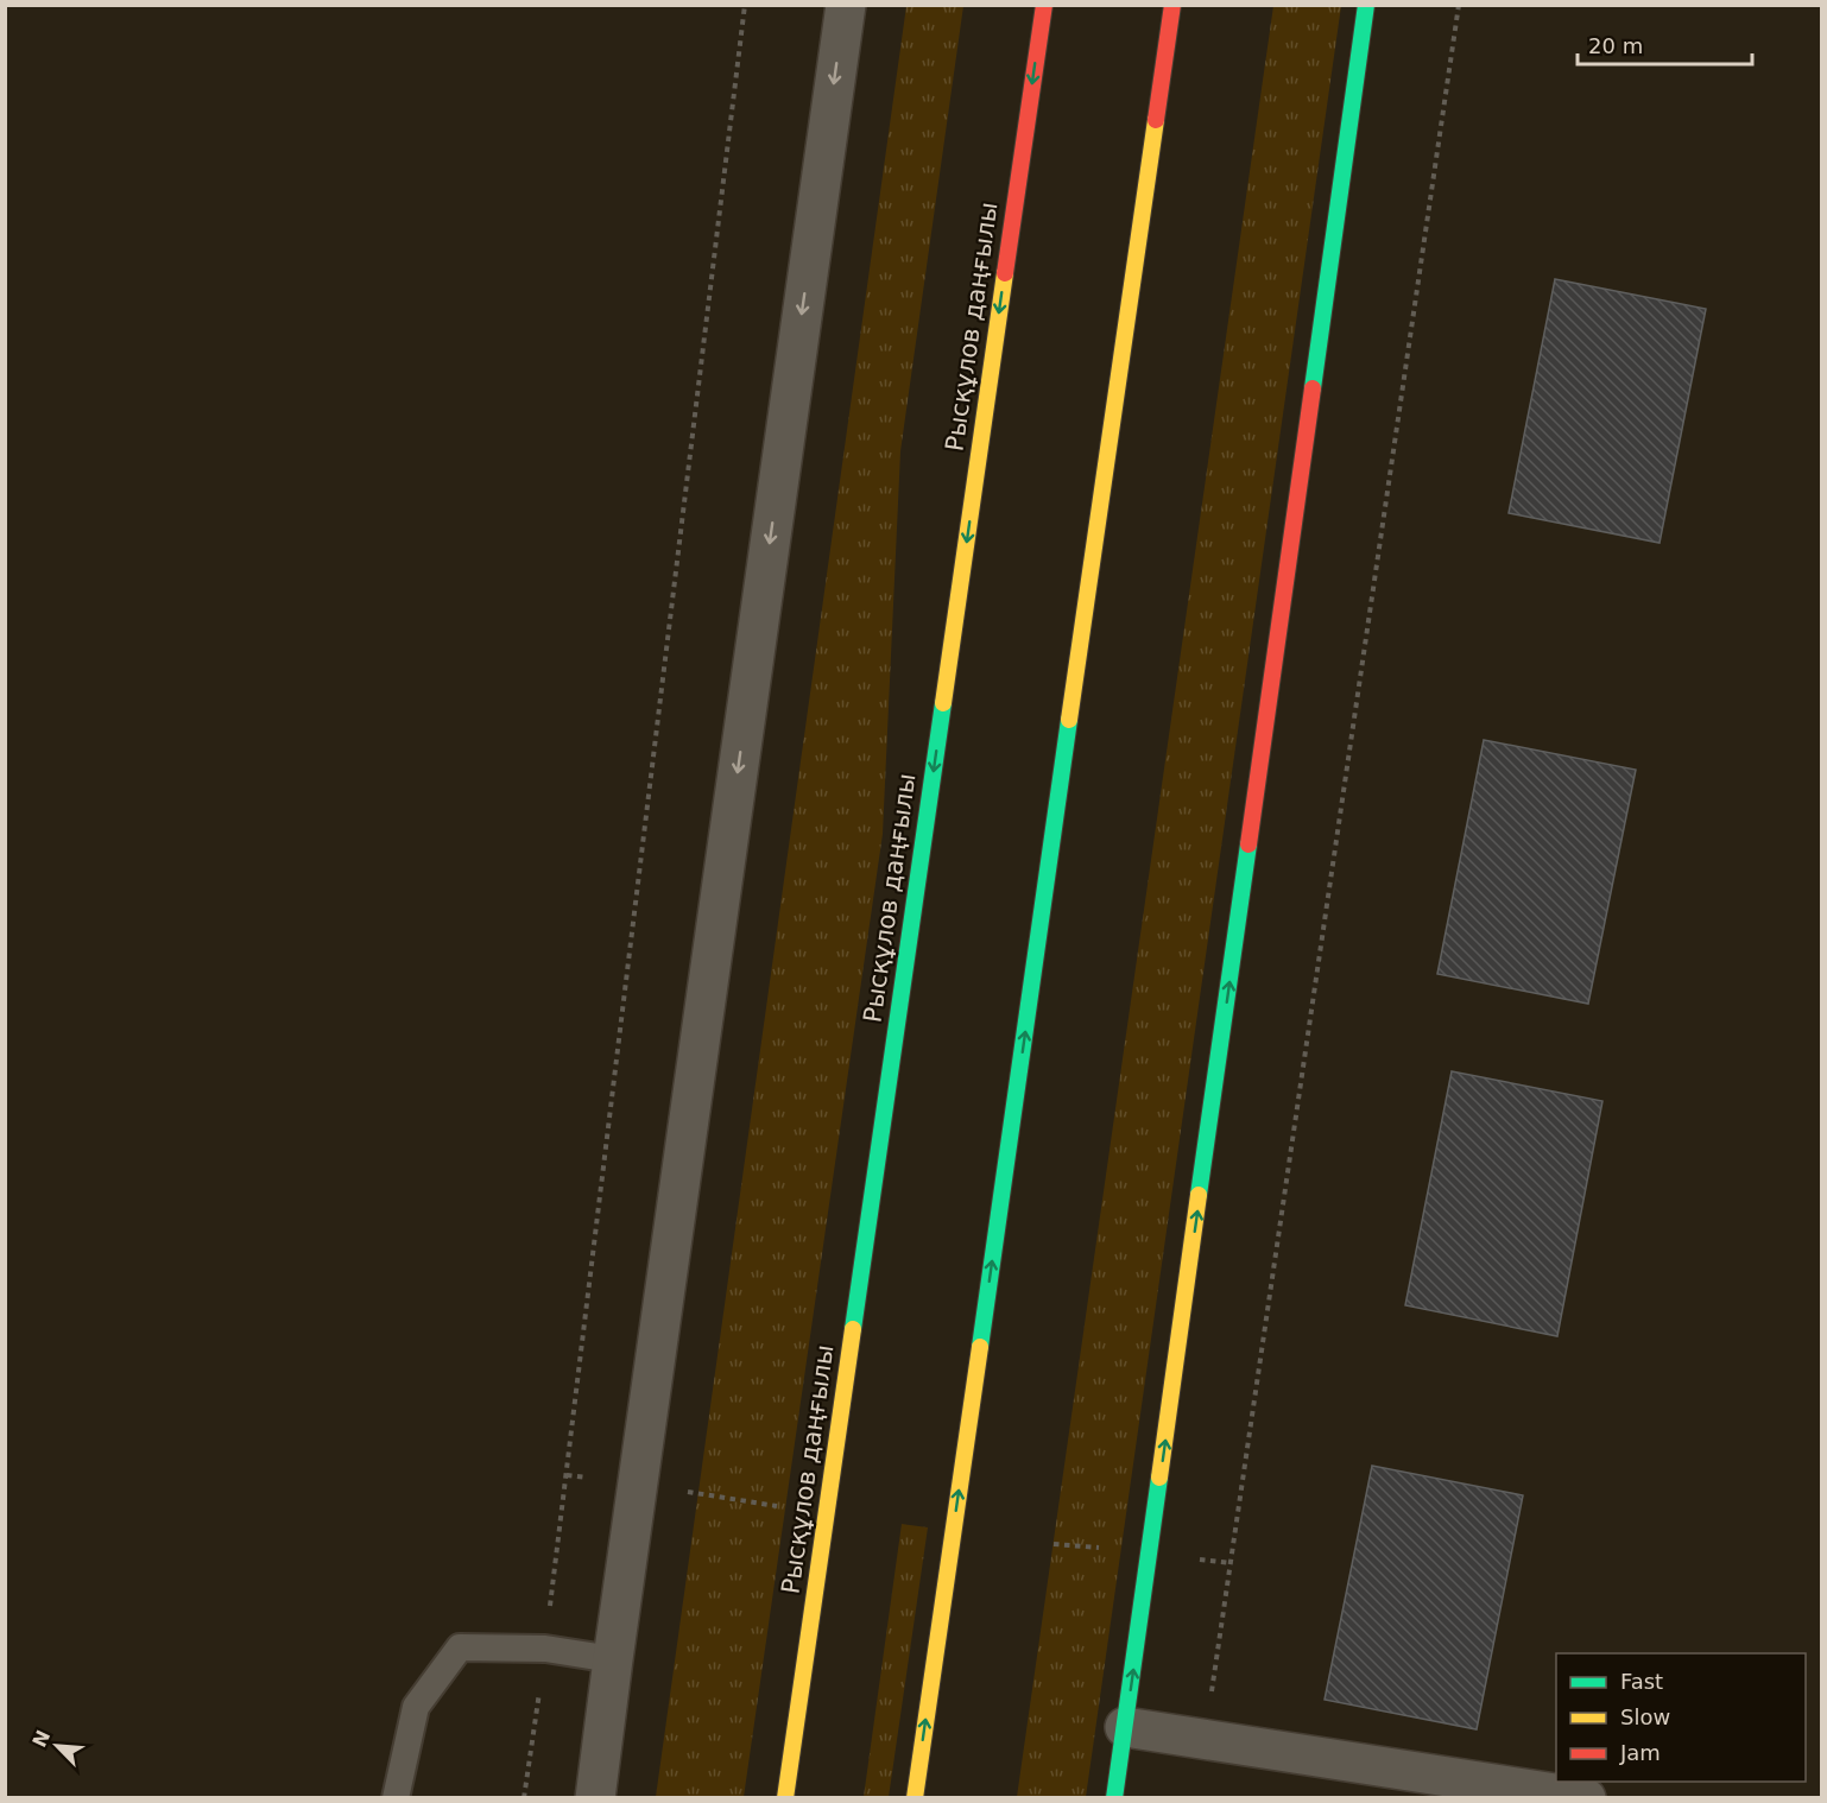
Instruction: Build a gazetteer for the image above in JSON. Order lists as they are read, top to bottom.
{
  "streets": {
    "main road": ["Рысқұлов даңғылы"]
  },
  "legend": ["Fast", "Slow", "Jam"],
  "scale_bar": "20 m",
  "north": "top left"
}
